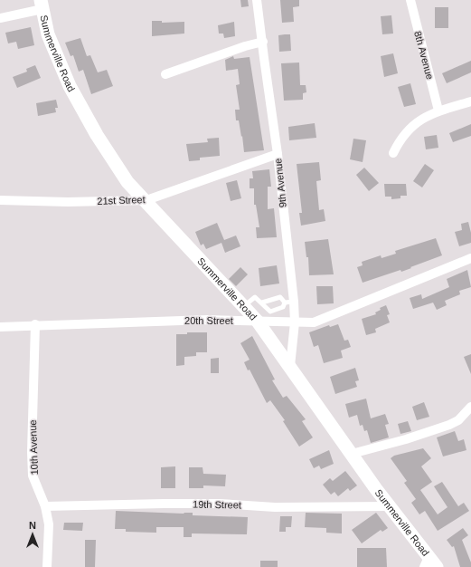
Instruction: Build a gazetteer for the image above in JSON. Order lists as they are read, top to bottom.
{
  "streets": {
    "main road": ["Summerville Road"],
    "street": [
      "8th Avenue",
      "9th Avenue",
      "21st Street",
      "20th Street",
      "10th Avenue",
      "19th Street"
    ]
  },
  "crossings": [
    ["Summerville Road", "9th Avenue"],
    ["Summerville Road", "21st Street"],
    ["Summerville Road", "20th Street"],
    ["Summerville Road", "19th Street"],
    ["9th Avenue", "21st Street"],
    ["9th Avenue", "20th Street"],
    ["20th Street", "10th Avenue"],
    ["10th Avenue", "19th Street"]
  ],
  "north": "top"
}
